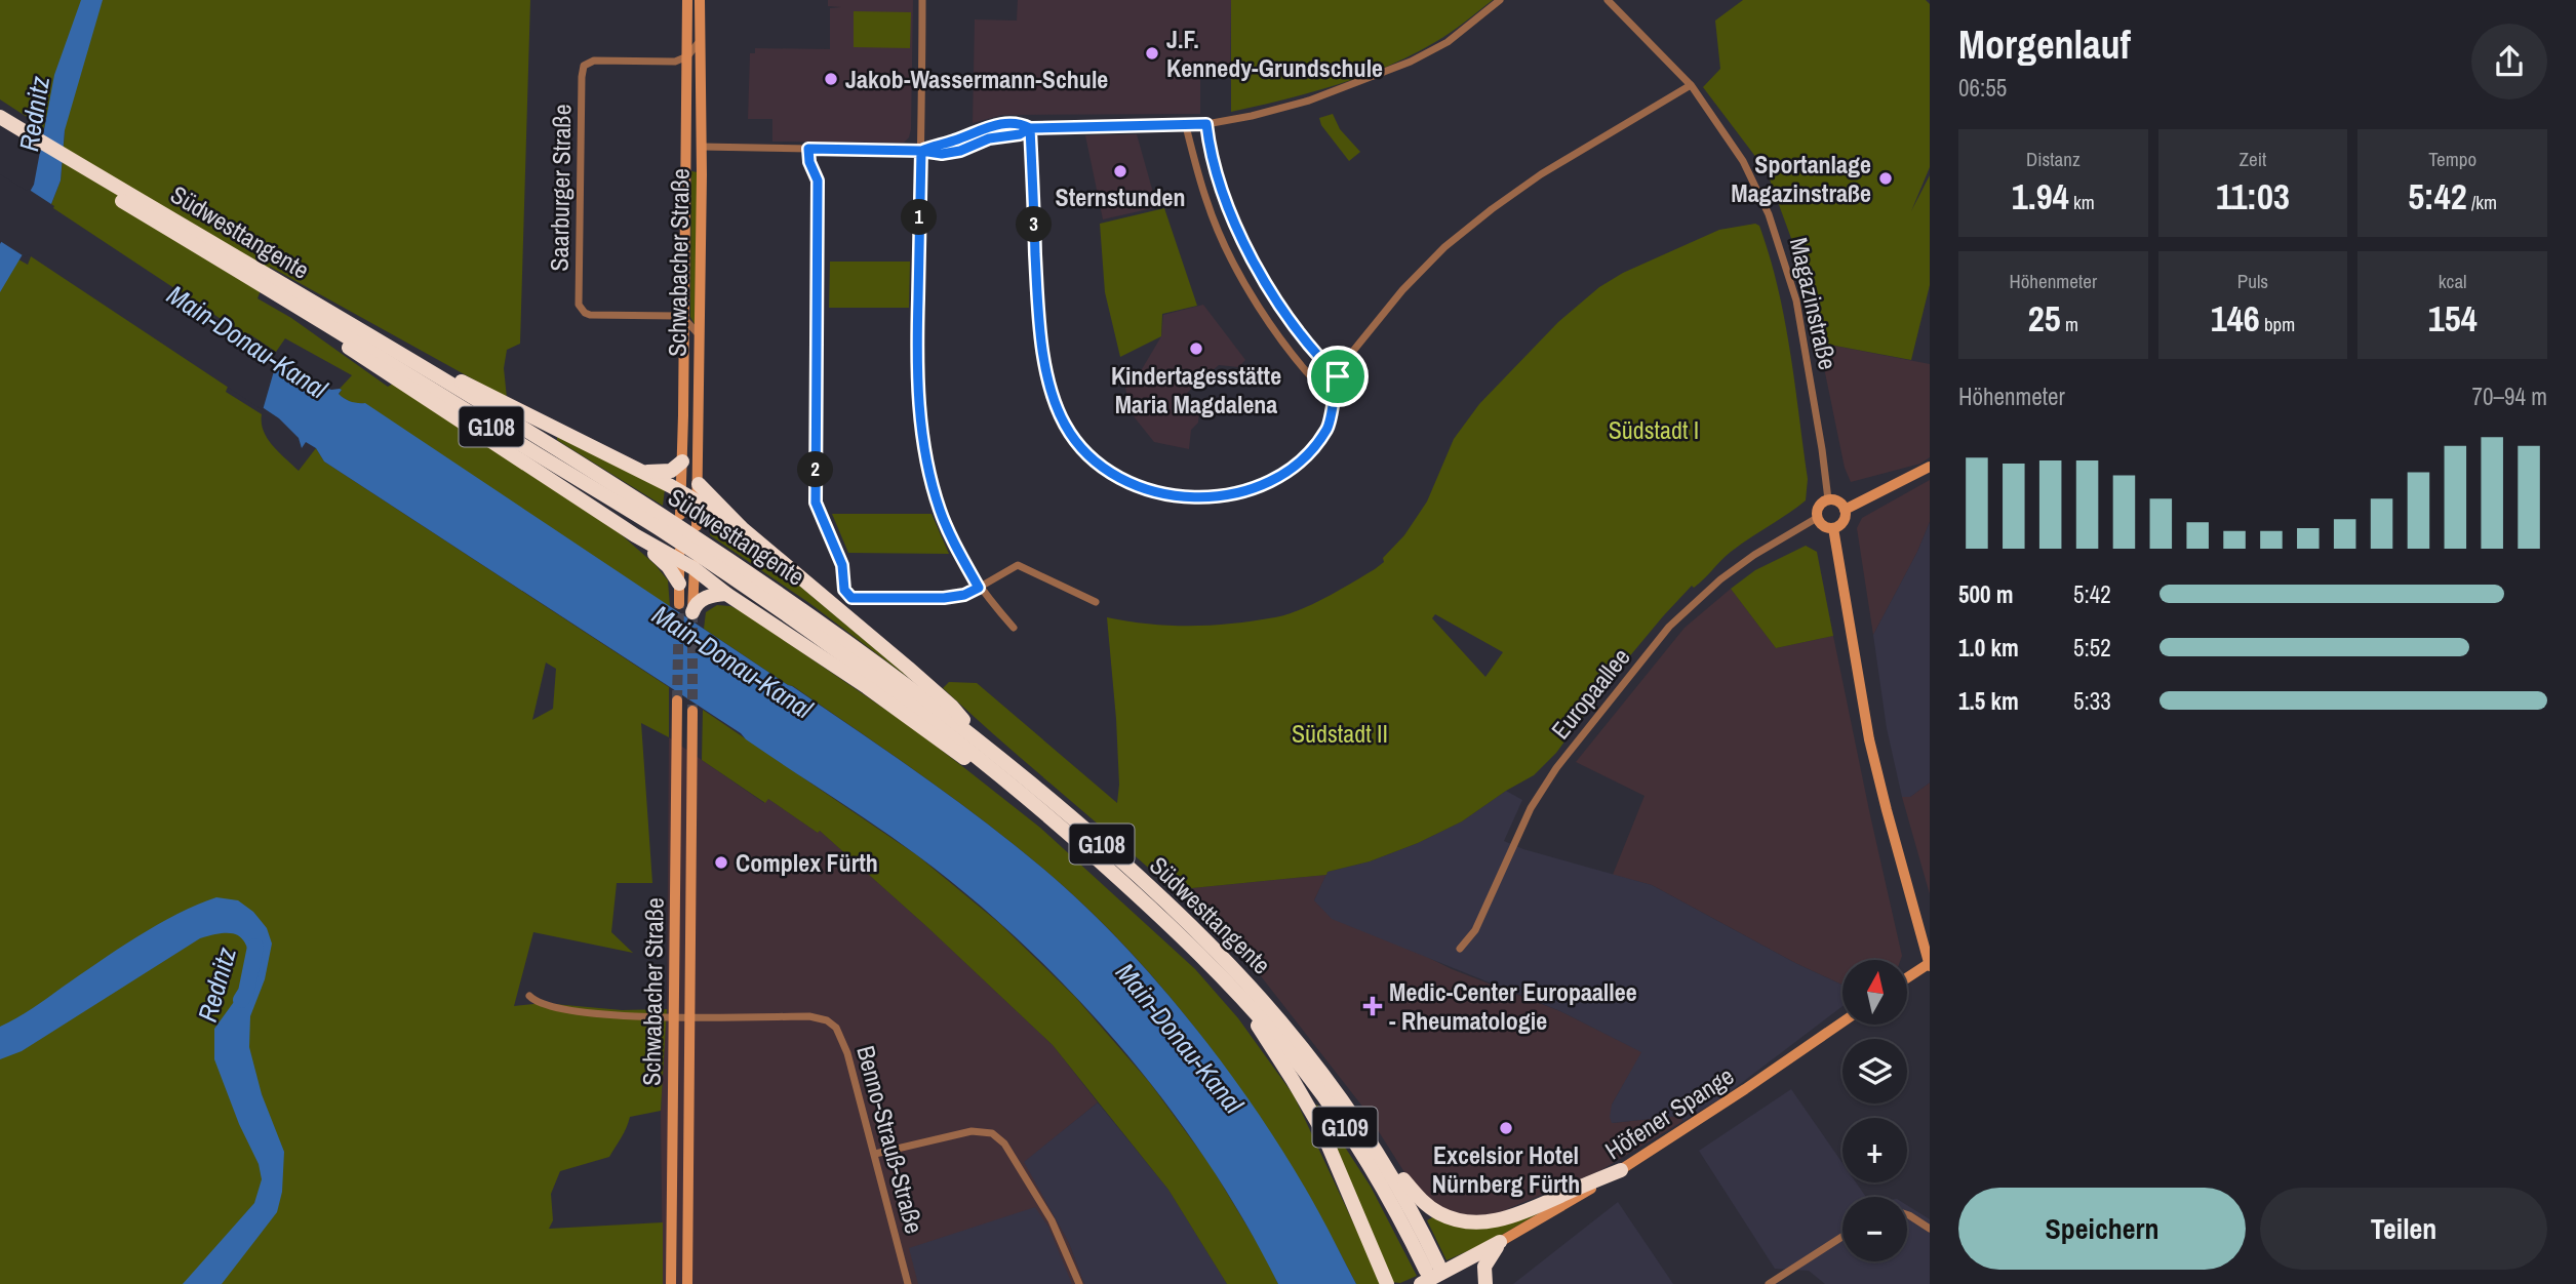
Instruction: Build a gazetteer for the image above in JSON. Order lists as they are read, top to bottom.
{
  "streets": {
    "highway": ["Südwesttangente", "G108", "G109"],
    "main road": ["Schwabacher Straße", "Höfener Spange"],
    "street": [
      "Saarburger Straße",
      "Magazinstraße",
      "Europaallee",
      "Benno-Strauß-Straße"
    ]
  },
  "crossings": [
    ["Saarburger Straße", "Schwabacher Straße"],
    ["Schwabacher Straße", "Benno-Strauß-Straße"],
    ["Magazinstraße", "Europaallee"]
  ],
  "water": ["Rednitz", "Main-Donau-Kanal"],
  "parks": ["Südstadt I", "Südstadt II"],
  "places": {
    "other": [
      "J.F. Kennedy-Grundschule",
      "Jakob-Wassermann-Schule",
      "Sternstunden",
      "Sportanlage Magazinstraße",
      "Kindertagesstätte Maria Magdalena",
      "Complex Fürth",
      "Excelsior Hotel Nürnberg Fürth"
    ],
    "health": ["Medic-Center Europaallee - Rheumatologie"]
  },
  "north": "top",
  "page": {
    "heading": ["Morgenlauf", "06:55"],
    "stats": [
      ["Distanz", "1.94 km"],
      ["Zeit", "11:03"],
      ["Tempo", "5:42 /km"],
      ["Höhenmeter", "25 m"],
      ["Puls", "146 bpm"],
      ["kcal", "154"]
    ],
    "pins": ["1", "3", "2"],
    "chart": ["Höhenmeter", "70–94 m"],
    "list": [
      {
        "name": "500 m",
        "note": "5:42"
      },
      {
        "name": "1.0 km",
        "note": "5:52"
      },
      {
        "name": "1.5 km",
        "note": "5:33"
      }
    ],
    "map_buttons": ["+", "−"],
    "buttons": ["Speichern", "Teilen"]
  }
}
